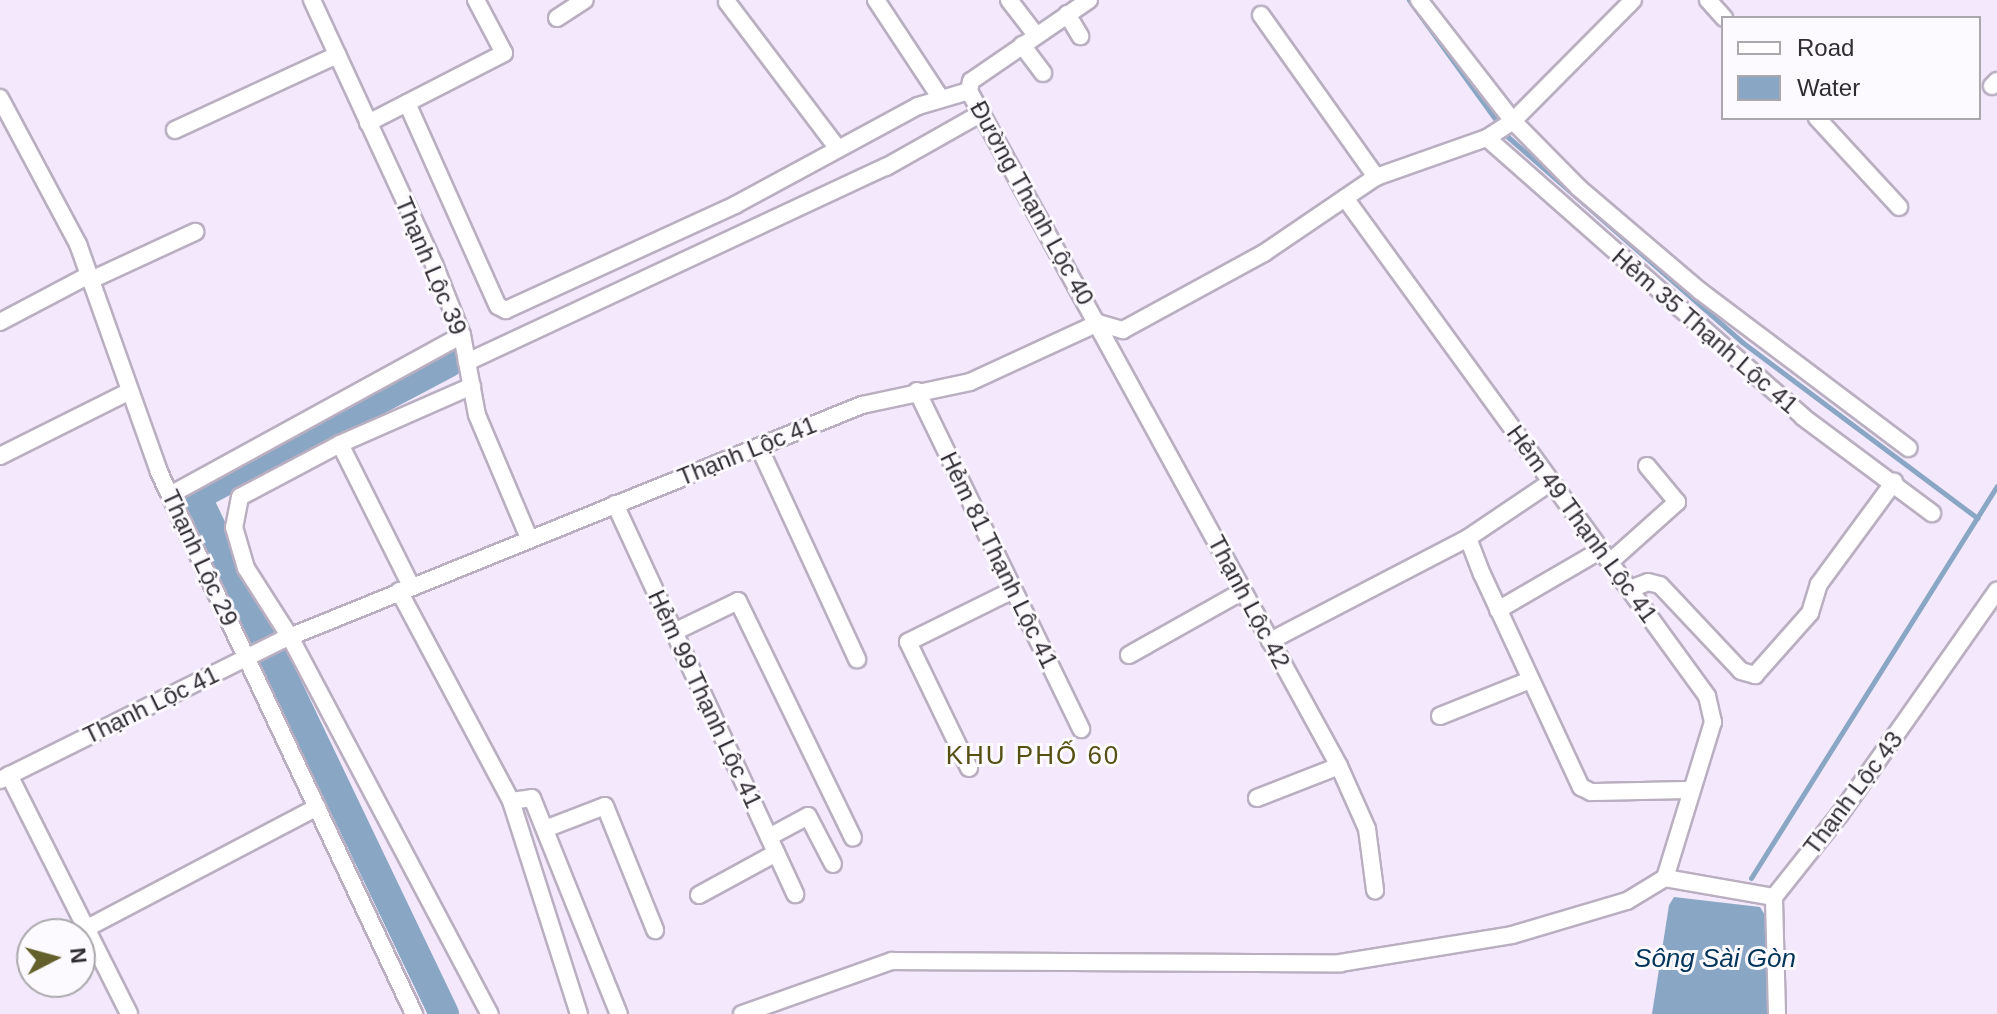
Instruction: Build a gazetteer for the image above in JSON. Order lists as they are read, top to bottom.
{
  "streets": {
    "street": [
      "Đường Thạnh Lộc 40",
      "Thạnh Lộc 39",
      "Hẻm 35 Thạnh Lộc 41",
      "Thạnh Lộc 41",
      "Hẻm 49 Thạnh Lộc 41",
      "Thạnh Lộc 29",
      "Hẻm 81 Thạnh Lộc 41",
      "Thạnh Lộc 42",
      "Hẻm 99 Thạnh Lộc 41",
      "Thạnh Lộc 43"
    ]
  },
  "crossings": [
    ["Đường Thạnh Lộc 40", "Thạnh Lộc 41"],
    ["Đường Thạnh Lộc 40", "Thạnh Lộc 42"],
    ["Thạnh Lộc 39", "Thạnh Lộc 41"],
    ["Hẻm 35 Thạnh Lộc 41", "Thạnh Lộc 41"],
    ["Thạnh Lộc 41", "Hẻm 49 Thạnh Lộc 41"],
    ["Thạnh Lộc 41", "Thạnh Lộc 29"],
    ["Thạnh Lộc 41", "Hẻm 81 Thạnh Lộc 41"],
    ["Thạnh Lộc 41", "Thạnh Lộc 42"],
    ["Thạnh Lộc 41", "Hẻm 99 Thạnh Lộc 41"]
  ],
  "districts": ["KHU PHỐ 60"],
  "water": ["Sông Sài Gòn"],
  "legend": ["Road", "Water"],
  "north": "right"
}
